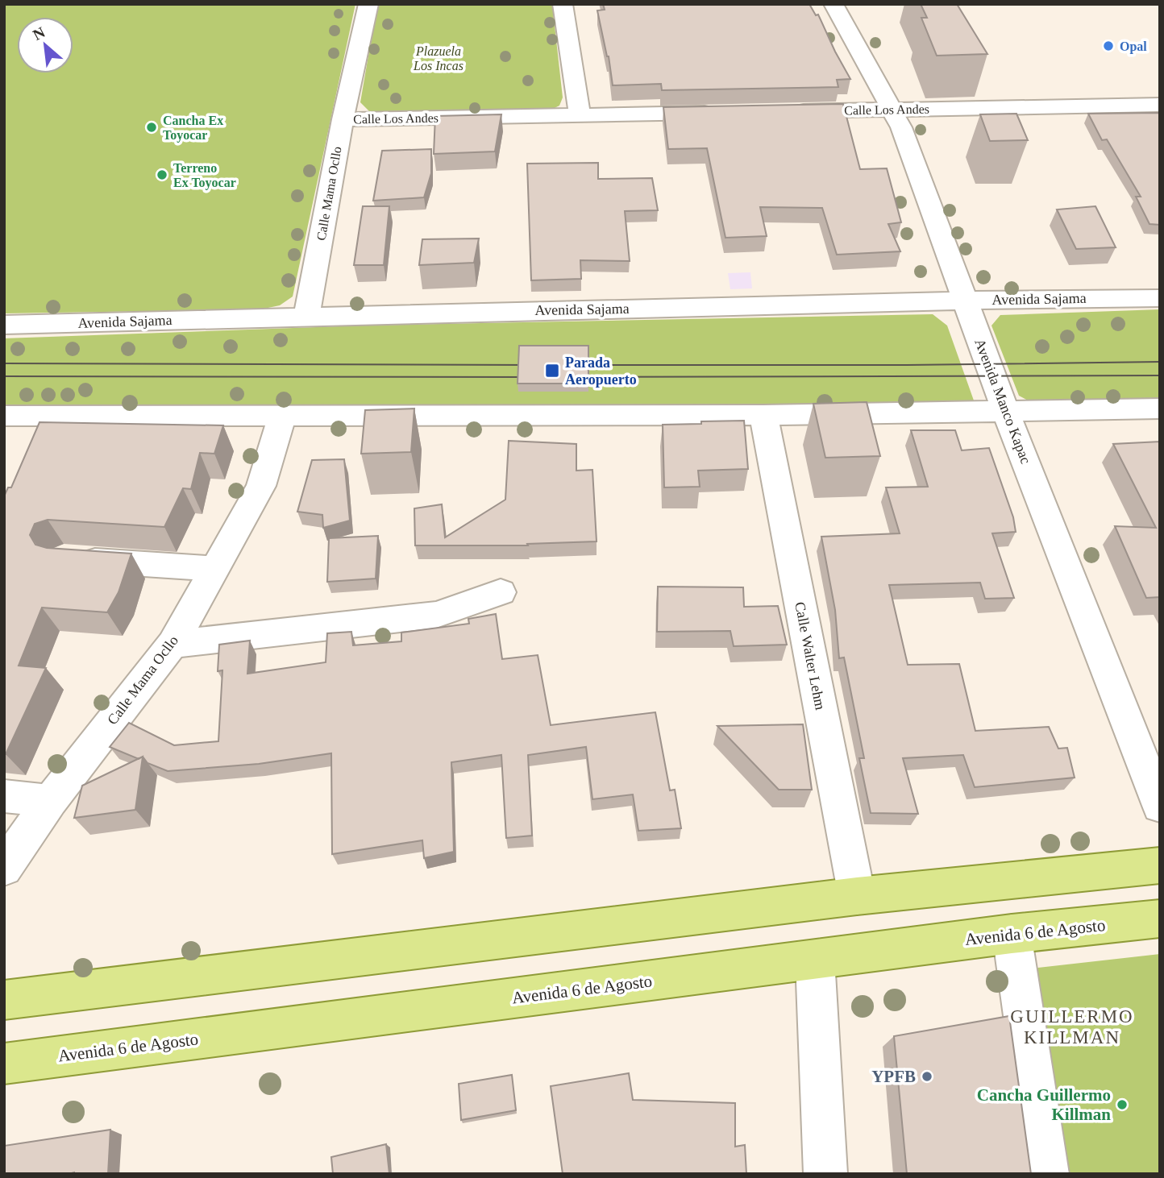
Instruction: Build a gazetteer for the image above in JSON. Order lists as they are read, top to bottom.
{
  "streets": {
    "main road": ["Avenida 6 de Agosto"],
    "street": [
      "Calle Los Andes",
      "Calle Mama Ocllo",
      "Avenida Sajama",
      "Avenida Manco Kapac",
      "Calle Walter Lehm"
    ]
  },
  "crossings": [
    ["Calle Los Andes", "Calle Mama Ocllo"],
    ["Calle Los Andes", "Avenida Manco Kapac"],
    ["Calle Mama Ocllo", "Avenida Sajama"],
    ["Avenida Sajama", "Avenida Manco Kapac"]
  ],
  "districts": ["GUILLERMO KILLMAN"],
  "parks": ["Plazuela Los Incas"],
  "places": {
    "other": [
      "Opal",
      "Cancha Ex Toyocar",
      "Terreno Ex Toyocar",
      "YPFB",
      "Cancha Guillermo Killman"
    ],
    "transit": ["Parada Aeropuerto"]
  },
  "north": "top left"
}
